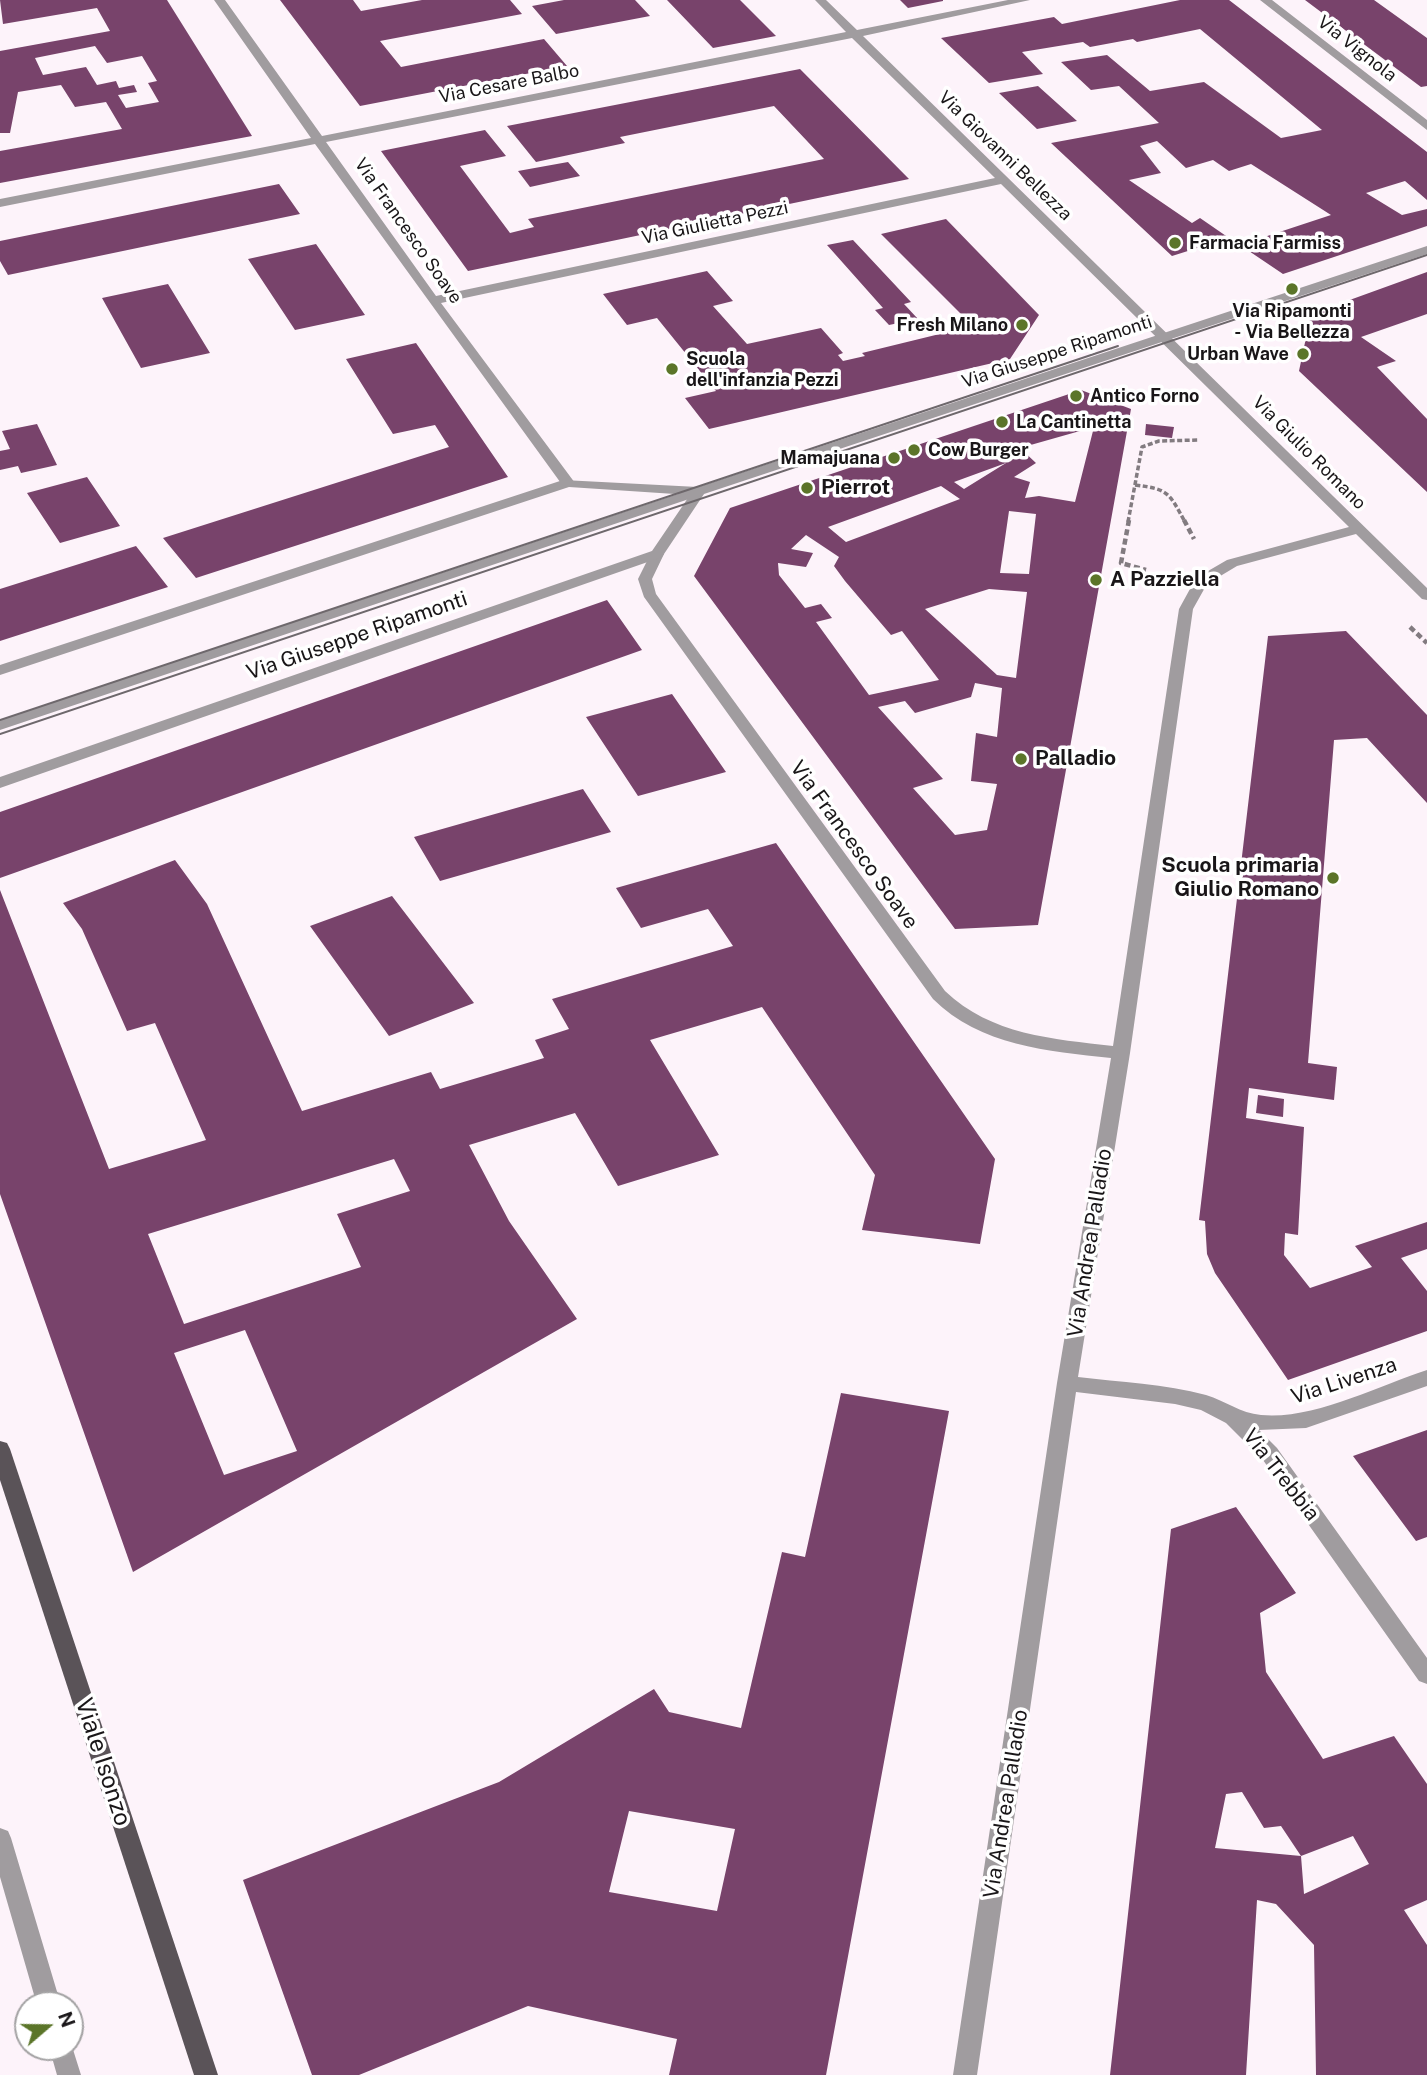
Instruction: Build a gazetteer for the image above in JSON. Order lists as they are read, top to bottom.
{
  "streets": {
    "main road": ["Viale Isonzo"],
    "street": [
      "Via Vignola",
      "Via Cesare Balbo",
      "Via Giovanni Bellezza",
      "Via Giulietta Pezzi",
      "Via Francesco Soave",
      "Via Giuseppe Ripamonti",
      "Via Giulio Romano",
      "Via Andrea Palladio",
      "Via Livenza",
      "Via Trebbia"
    ]
  },
  "crossings": [
    ["Via Cesare Balbo", "Via Giovanni Bellezza"],
    ["Via Cesare Balbo", "Via Francesco Soave"],
    ["Via Giovanni Bellezza", "Via Giulietta Pezzi"],
    ["Via Giovanni Bellezza", "Via Giuseppe Ripamonti"],
    ["Via Giovanni Bellezza", "Via Giulio Romano"],
    ["Via Giulietta Pezzi", "Via Francesco Soave"],
    ["Via Francesco Soave", "Via Giuseppe Ripamonti"],
    ["Via Francesco Soave", "Via Andrea Palladio"],
    ["Via Giuseppe Ripamonti", "Via Giulio Romano"],
    ["Via Giulio Romano", "Via Andrea Palladio"],
    ["Via Andrea Palladio", "Via Trebbia"],
    ["Via Livenza", "Via Trebbia"]
  ],
  "places": [
    "Farmacia Farmiss",
    "Via Ripamonti - Via Bellezza",
    "Fresh Milano",
    "Urban Wave",
    "Scuola dell'infanzia Pezzi",
    "Antico Forno",
    "La Cantinetta",
    "Cow Burger",
    "Mamajuana",
    "Pierrot",
    "A Pazziella",
    "Palladio",
    "Scuola primaria Giulio Romano"
  ],
  "north": "right"
}
